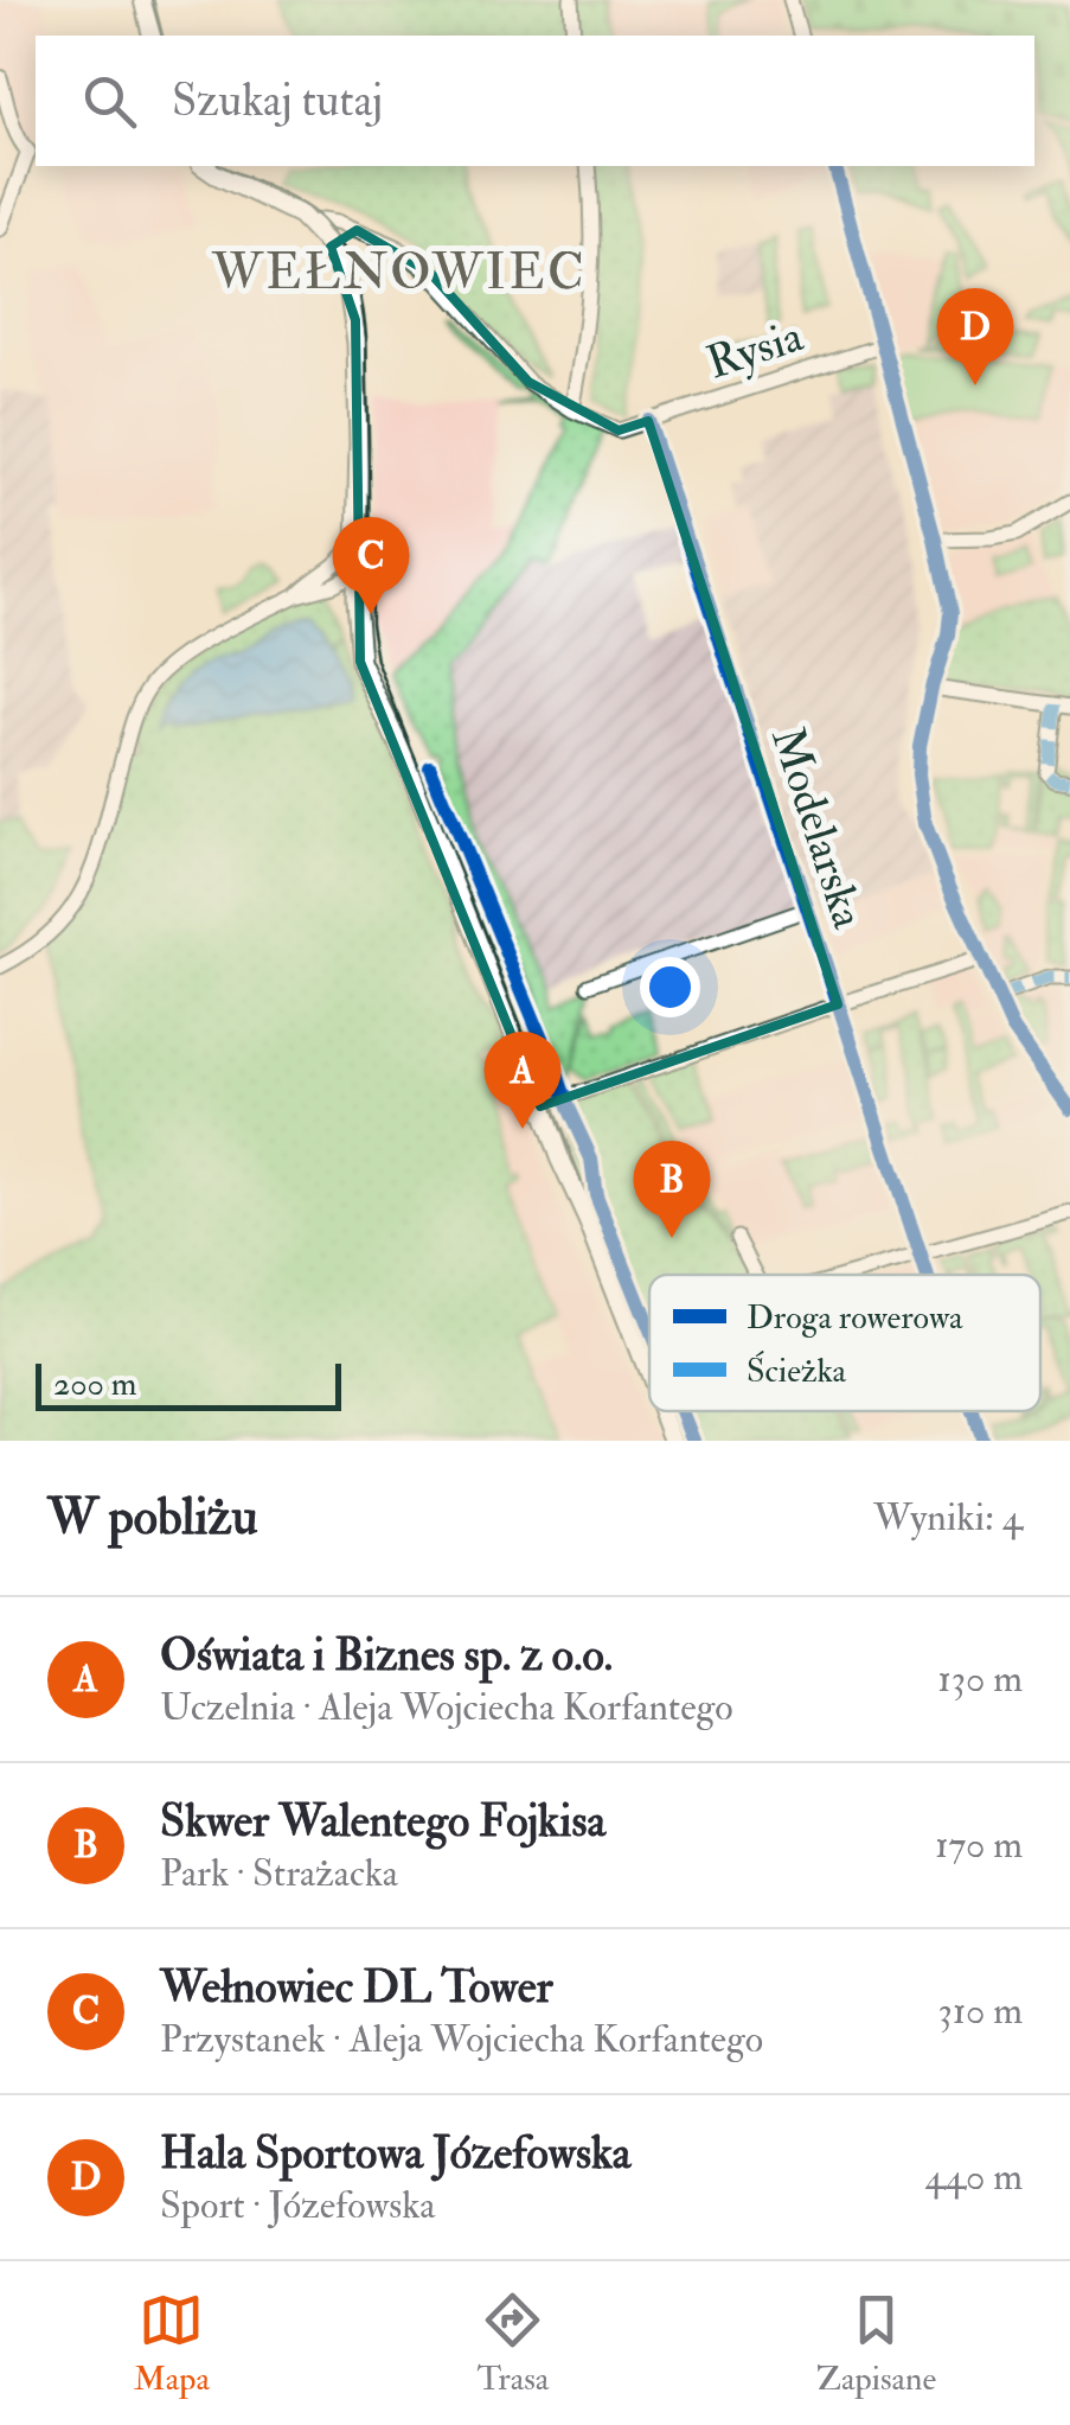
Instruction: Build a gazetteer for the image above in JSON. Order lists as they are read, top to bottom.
{
  "streets": {
    "street": ["Rysia", "Modelarska"]
  },
  "crossings": [
    ["Rysia", "Modelarska"]
  ],
  "districts": ["WEŁNOWIEC"],
  "legend": ["Droga rowerowa", "Ścieżka"],
  "scale_bar": "200 m",
  "page": {
    "search": "Szukaj tutaj",
    "pins": [
      "D",
      "C",
      "A",
      "B"
    ],
    "scale": "200 m",
    "heading": ["W pobliżu", "Wyniki: 4"],
    "list": [
      {
        "mark": "A",
        "name": "Oświata i Biznes sp. z o.o.",
        "note": "Uczelnia · Aleja Wojciecha Korfantego",
        "value": "130 m"
      },
      {
        "mark": "B",
        "name": "Skwer Walentego Fojkisa",
        "note": "Park · Strażacka",
        "value": "170 m"
      },
      {
        "mark": "C",
        "name": "Wełnowiec DL Tower",
        "note": "Przystanek · Aleja Wojciecha Korfantego",
        "value": "310 m"
      },
      {
        "mark": "D",
        "name": "Hala Sportowa Józefowska",
        "note": "Sport · Józefowska",
        "value": "440 m"
      }
    ],
    "nav": ["Mapa", "Trasa", "Zapisane"]
  }
}
